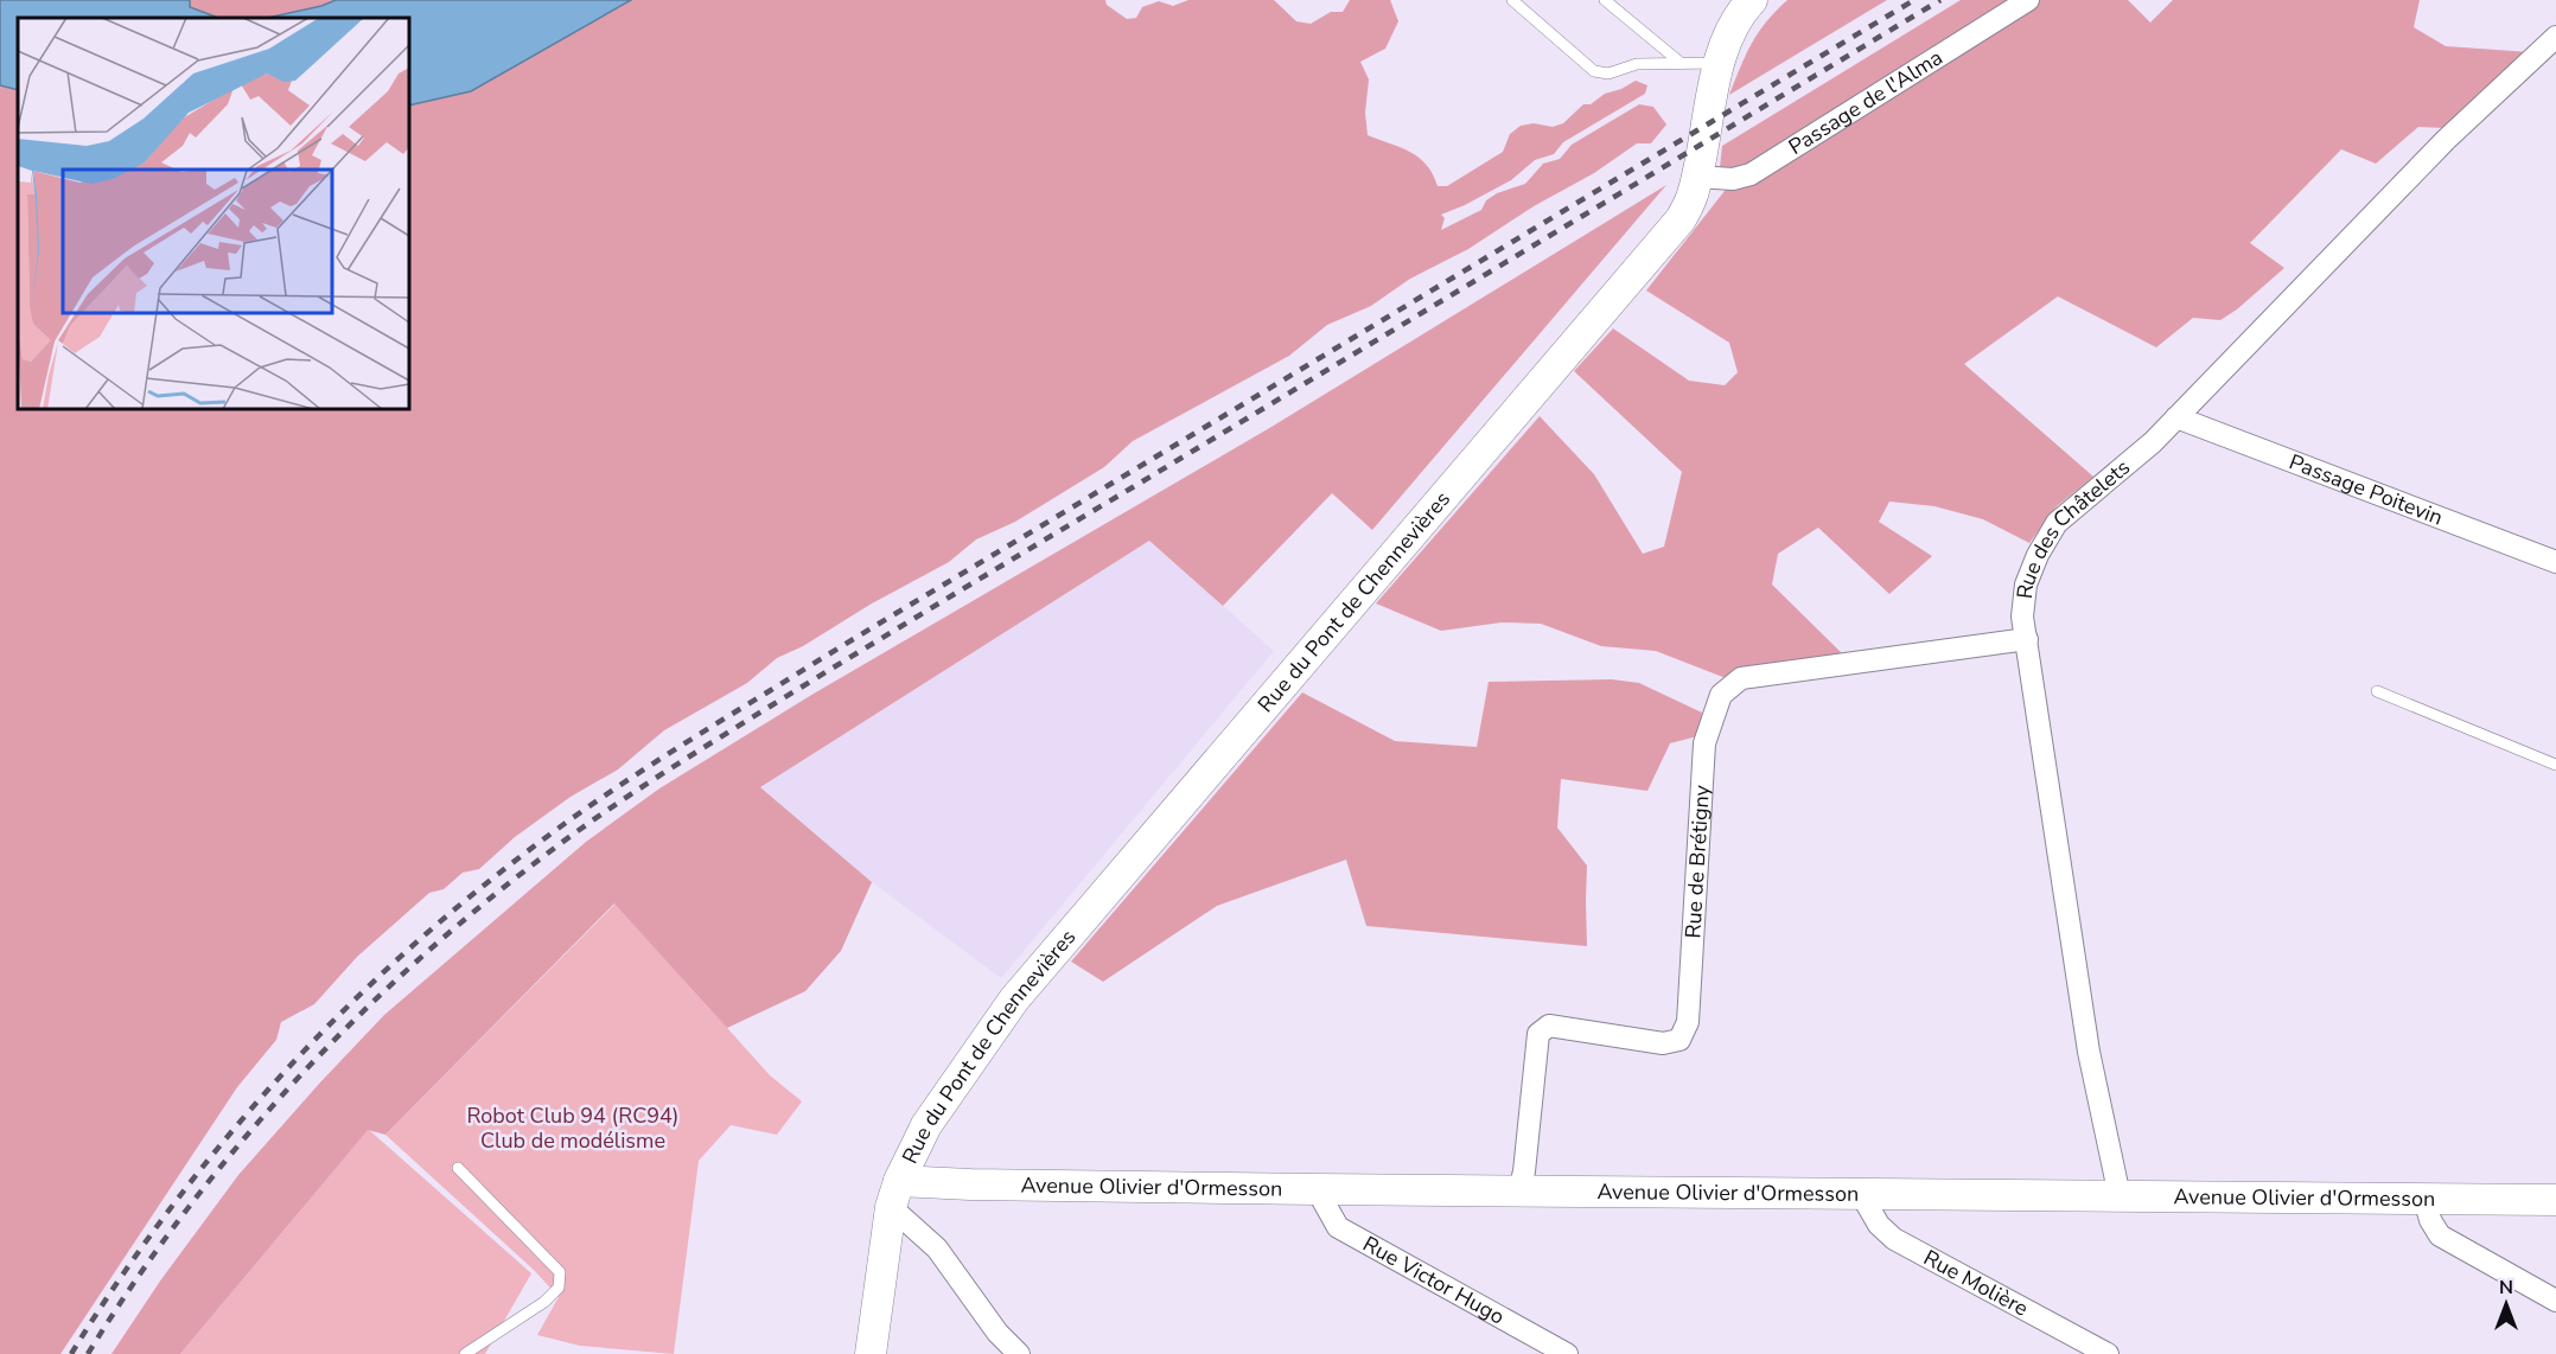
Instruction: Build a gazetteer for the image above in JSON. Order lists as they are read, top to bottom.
{
  "streets": {
    "main road": ["Rue du Pont de Chennevières", "Avenue Olivier d'Ormesson"],
    "street": [
      "Passage de l'Alma",
      "Passage Poitevin",
      "Rue des Châtelets",
      "Rue de Brétigny",
      "Rue Victor Hugo",
      "Rue Molière"
    ]
  },
  "crossings": [
    ["Passage de l'Alma", "Rue du Pont de Chennevières"],
    ["Passage Poitevin", "Rue des Châtelets"],
    ["Rue des Châtelets", "Rue de Brétigny"],
    ["Rue des Châtelets", "Avenue Olivier d'Ormesson"],
    ["Rue du Pont de Chennevières", "Avenue Olivier d'Ormesson"],
    ["Rue de Brétigny", "Avenue Olivier d'Ormesson"],
    ["Avenue Olivier d'Ormesson", "Rue Victor Hugo"],
    ["Avenue Olivier d'Ormesson", "Rue Molière"]
  ],
  "parks": ["Robot Club 94 (RC94) Club de modélisme"],
  "north": "top"
}
